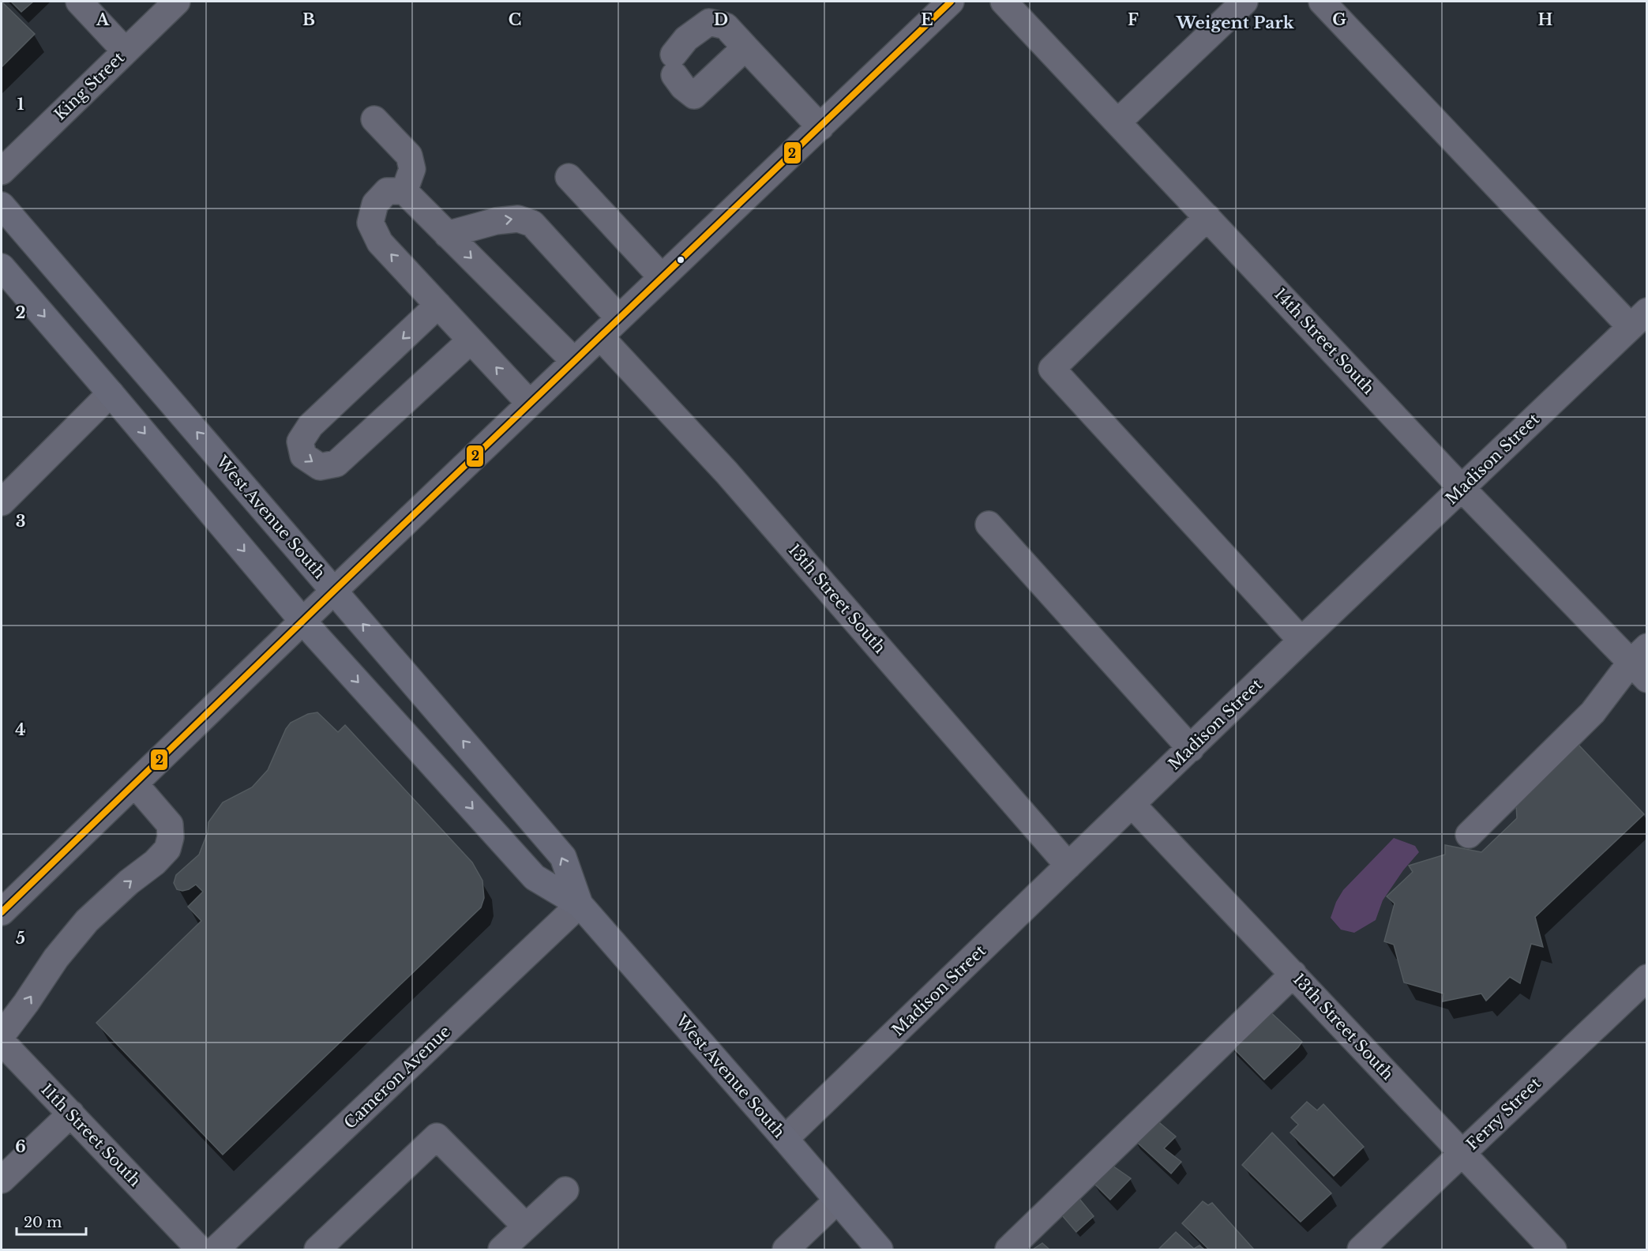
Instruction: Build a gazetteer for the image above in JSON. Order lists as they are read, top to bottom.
{
  "streets": {
    "main road": ["West Avenue South"],
    "street": [
      "King Street",
      "14th Street South",
      "Madison Street",
      "13th Street South",
      "Cameron Avenue",
      "Ferry Street",
      "11th Street South"
    ]
  },
  "crossings": [
    ["14th Street South", "Madison Street"],
    ["Madison Street", "West Avenue South"],
    ["Madison Street", "13th Street South"],
    ["West Avenue South", "Cameron Avenue"],
    ["13th Street South", "Ferry Street"]
  ],
  "districts": ["Weigent Park"],
  "lines": ["transit line 2"],
  "scale_bar": "20 m",
  "grid": {
    "columns": [
      "A",
      "B",
      "C",
      "D",
      "E",
      "F",
      "G",
      "H"
    ],
    "rows": [
      "1",
      "2",
      "3",
      "4",
      "5",
      "6"
    ]
  }
}
